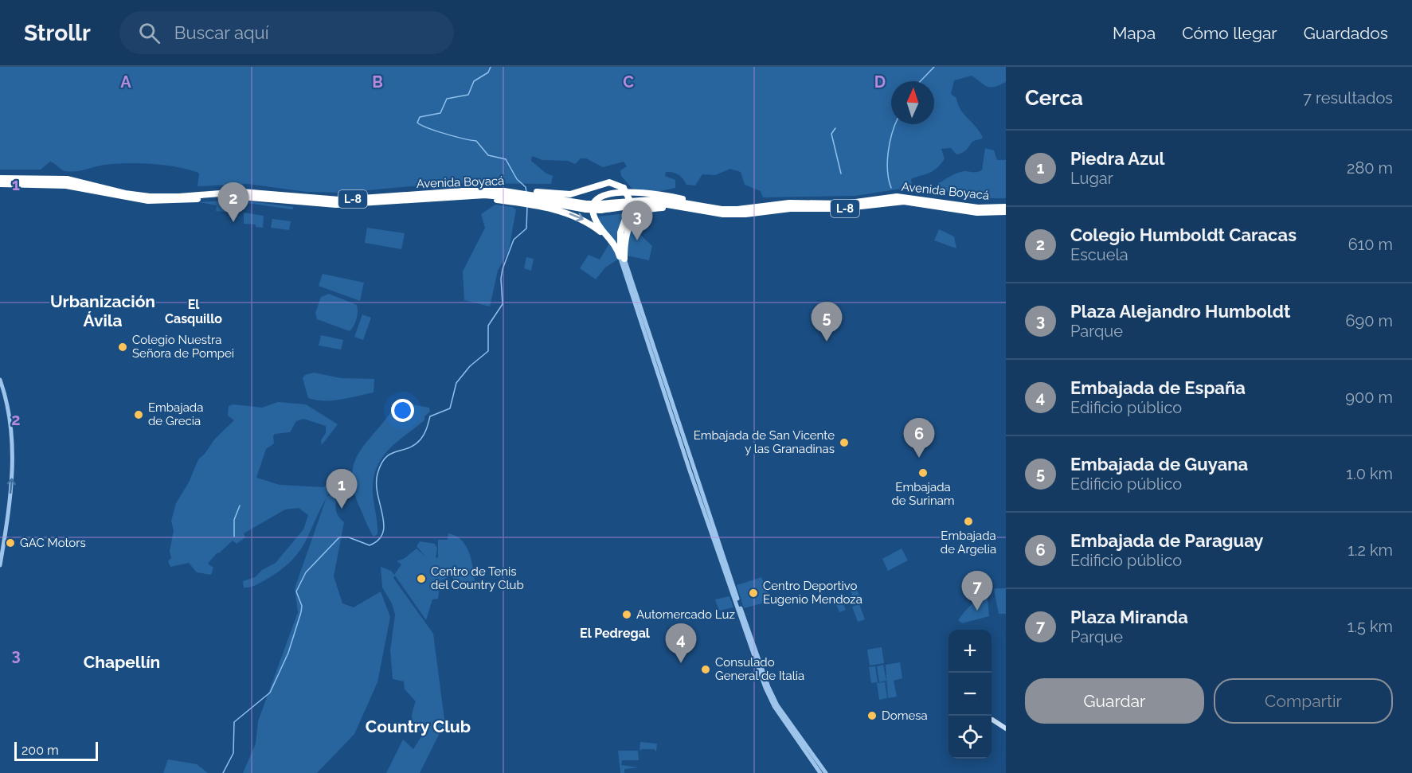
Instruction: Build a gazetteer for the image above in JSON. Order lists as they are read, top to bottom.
{
  "streets": {
    "highway": ["Avenida Boyacá", "L-8"]
  },
  "districts": [
    "Urbanización Ávila",
    "El Casquillo",
    "El Pedregal",
    "Chapellín",
    "Country Club"
  ],
  "places": [
    "Colegio Nuestra Señora de Pompei",
    "Embajada de Grecia",
    "Embajada de San Vicente y las Granadinas",
    "Embajada de Surinam",
    "Embajada de Argelia",
    "GAC Motors",
    "Centro de Tenis del Country Club",
    "Centro Deportivo Eugenio Mendoza",
    "Automercado Luz",
    "Consulado General de Italia",
    "Domesa"
  ],
  "scale_bar": "200 m",
  "north": "top",
  "page": {
    "header": "Strollr",
    "search": "Buscar aquí",
    "nav": ["Mapa", "Cómo llegar", "Guardados"],
    "heading": ["Cerca", "7 resultados"],
    "list": [
      {
        "mark": "1",
        "name": "Piedra Azul",
        "note": "Lugar",
        "value": "280 m"
      },
      {
        "mark": "2",
        "name": "Colegio Humboldt Caracas",
        "note": "Escuela",
        "value": "610 m"
      },
      {
        "mark": "3",
        "name": "Plaza Alejandro Humboldt",
        "note": "Parque",
        "value": "690 m"
      },
      {
        "mark": "4",
        "name": "Embajada de España",
        "note": "Edificio público",
        "value": "900 m"
      },
      {
        "mark": "5",
        "name": "Embajada de Guyana",
        "note": "Edificio público",
        "value": "1.0 km"
      },
      {
        "mark": "6",
        "name": "Embajada de Paraguay",
        "note": "Edificio público",
        "value": "1.2 km"
      },
      {
        "mark": "7",
        "name": "Plaza Miranda",
        "note": "Parque",
        "value": "1.5 km"
      }
    ],
    "pins": [
      "2",
      "3",
      "5",
      "6",
      "1",
      "7",
      "4"
    ],
    "map_buttons": ["+", "−"],
    "buttons": ["Guardar", "Compartir"],
    "scale": "200 m"
  },
  "grid": {
    "columns": [
      "A",
      "B",
      "C",
      "D"
    ],
    "rows": ["1", "2", "3"]
  }
}
